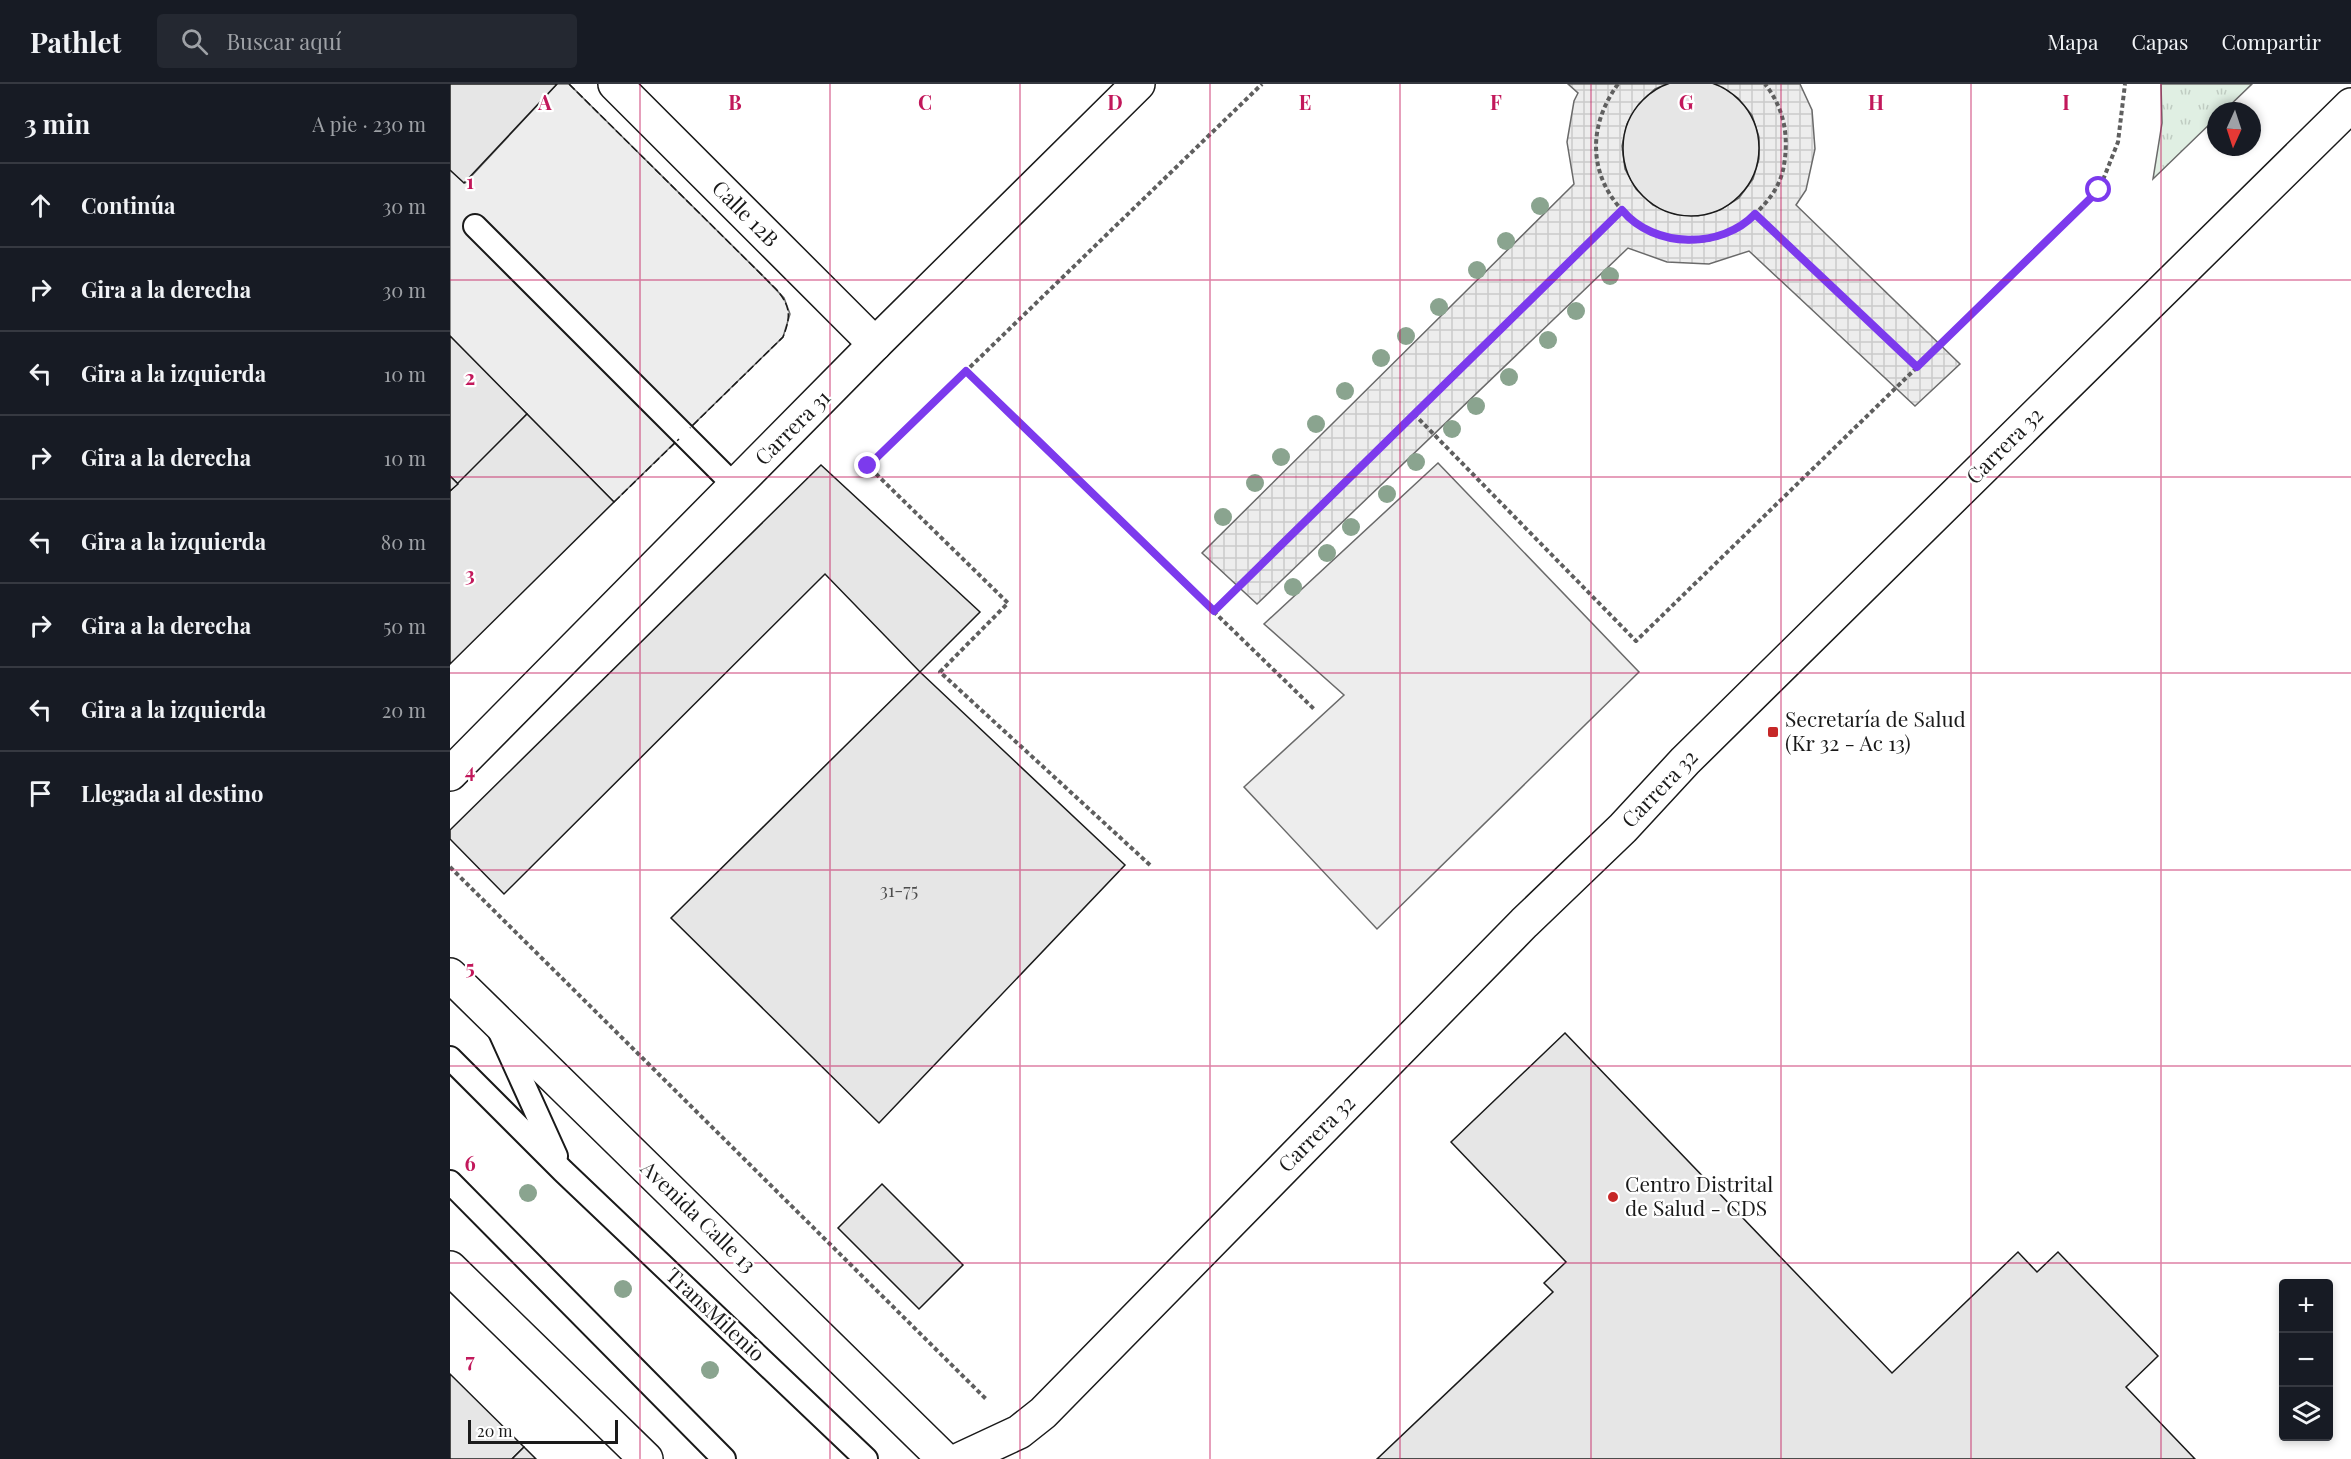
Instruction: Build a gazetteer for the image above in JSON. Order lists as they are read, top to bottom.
{
  "streets": {
    "street": [
      "Calle 12B",
      "Carrera 31",
      "Carrera 32",
      "Avenida Calle 13"
    ],
    "lane": ["TransMilenio"]
  },
  "crossings": [
    ["Calle 12B", "Carrera 31"],
    ["Avenida Calle 13", "TransMilenio"]
  ],
  "places": {
    "transit": ["Secretaría de Salud (Kr 32 - Ac 13)"],
    "other": ["Centro Distrital de Salud - CDS"]
  },
  "house_numbers": ["31-75"],
  "scale_bar": "20 m",
  "north": "bottom",
  "page": {
    "header": "Pathlet",
    "search": "Buscar aquí",
    "nav": ["Mapa", "Capas", "Compartir"],
    "heading": ["3 min", "A pie · 230 m"],
    "list": [
      ["Continúa", "30 m"],
      ["Gira a la derecha", "30 m"],
      ["Gira a la izquierda", "10 m"],
      ["Gira a la derecha", "10 m"],
      ["Gira a la izquierda", "80 m"],
      ["Gira a la derecha", "50 m"],
      ["Gira a la izquierda", "20 m"],
      "Llegada al destino"
    ],
    "map_buttons": ["+", "−"],
    "scale": "20 m"
  },
  "grid": {
    "columns": [
      "A",
      "B",
      "C",
      "D",
      "E",
      "F",
      "G",
      "H",
      "I"
    ],
    "rows": [
      "1",
      "2",
      "3",
      "4",
      "5",
      "6",
      "7"
    ]
  }
}
